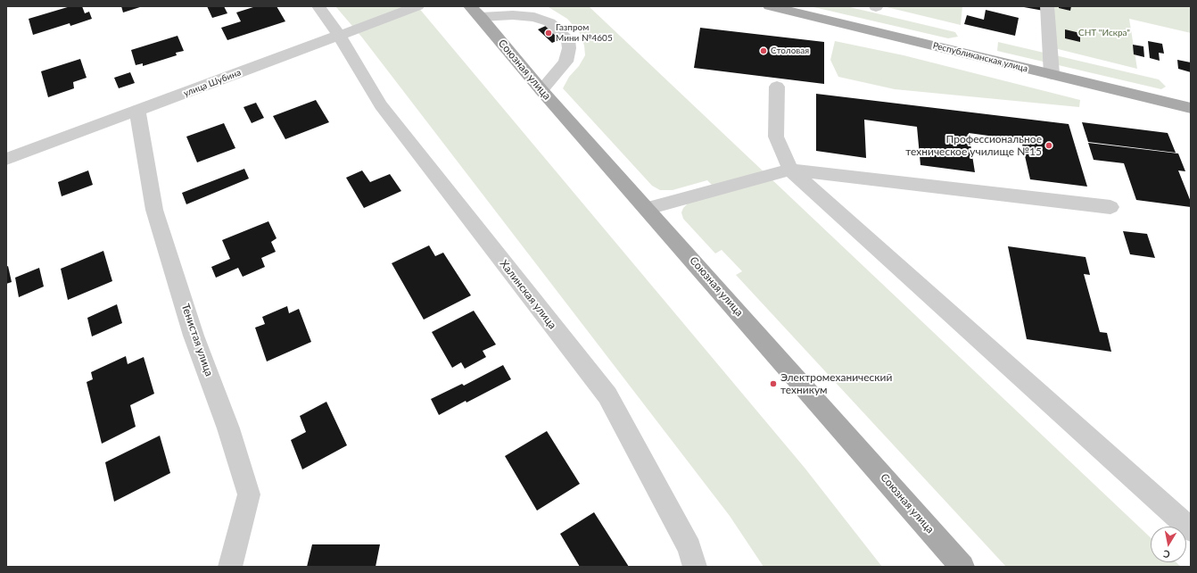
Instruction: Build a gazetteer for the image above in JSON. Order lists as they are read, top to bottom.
{
  "streets": {
    "main road": ["Республиканская улица", "Союзная улица"],
    "street": ["улица Шубина", "Халинская улица", "Тенистая улица"]
  },
  "crossings": [
    ["улица Шубина", "Халинская улица"],
    ["улица Шубина", "Тенистая улица"]
  ],
  "parks": ["СНТ \"Искра\""],
  "places": [
    "Газпром Мини №4605",
    "Столовая",
    "Профессиональное техническое училище №15",
    "Электромеханический техникум"
  ],
  "north": "bottom"
}
